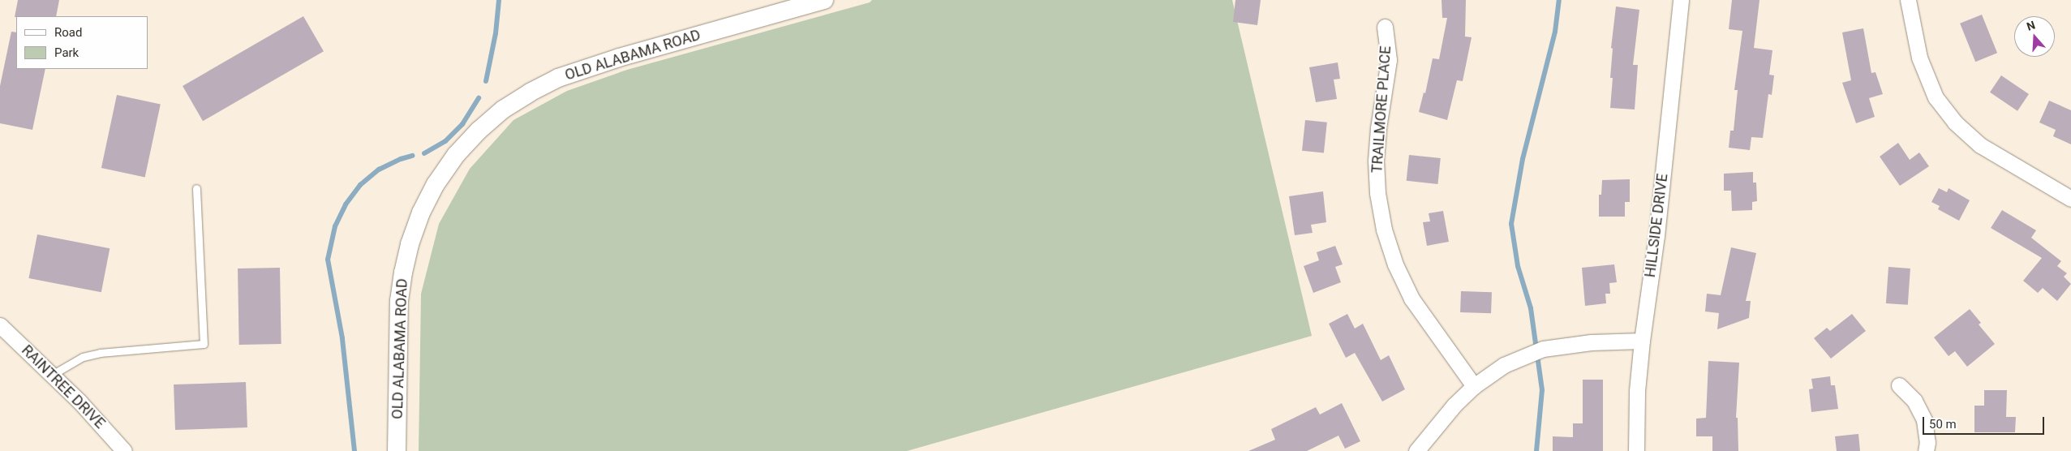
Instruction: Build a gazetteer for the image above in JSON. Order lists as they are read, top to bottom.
{
  "streets": {
    "street": [
      "OLD ALABAMA ROAD",
      "TRAILMORE PLACE",
      "HILLSIDE DRIVE",
      "RAINTREE DRIVE"
    ]
  },
  "legend": ["Road", "Park"],
  "scale_bar": "50 m",
  "north": "top"
}
